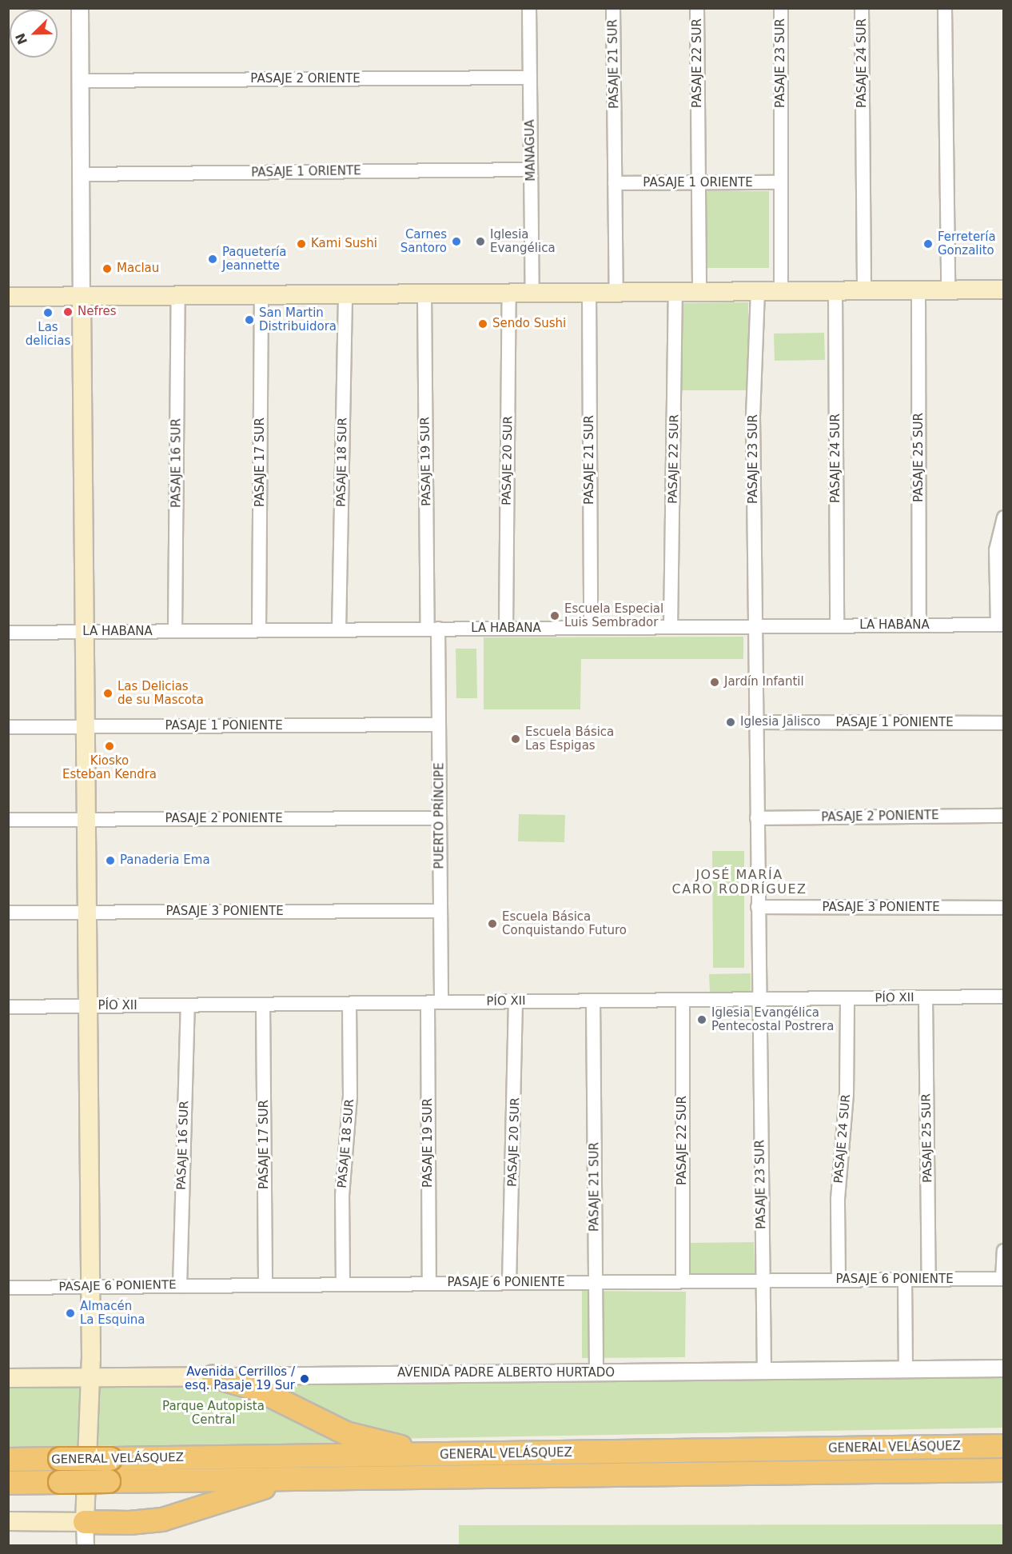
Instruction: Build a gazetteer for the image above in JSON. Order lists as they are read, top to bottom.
{
  "streets": {
    "highway": ["GENERAL VELÁSQUEZ"],
    "main road": ["AVENIDA PADRE ALBERTO HURTADO"],
    "street": [
      "PASAJE 22 SUR",
      "PASAJE 23 SUR",
      "PASAJE 24 SUR",
      "PASAJE 21 SUR",
      "PASAJE 2 ORIENTE",
      "MANAGUA",
      "PASAJE 1 ORIENTE",
      "PASAJE 25 SUR",
      "PASAJE 20 SUR",
      "PASAJE 19 SUR",
      "PASAJE 17 SUR",
      "PASAJE 18 SUR",
      "PASAJE 16 SUR",
      "LA HABANA",
      "PASAJE 1 PONIENTE",
      "PUERTO PRÍNCIPE",
      "PASAJE 2 PONIENTE",
      "PASAJE 3 PONIENTE",
      "PÍO XII",
      "PASAJE 6 PONIENTE"
    ]
  },
  "crossings": [
    ["PASAJE 22 SUR", "PASAJE 1 ORIENTE"],
    ["PASAJE 22 SUR", "LA HABANA"],
    ["PASAJE 22 SUR", "PÍO XII"],
    ["PASAJE 22 SUR", "PASAJE 6 PONIENTE"],
    ["PASAJE 23 SUR", "PASAJE 1 ORIENTE"],
    ["PASAJE 23 SUR", "LA HABANA"],
    ["PASAJE 23 SUR", "PASAJE 1 PONIENTE"],
    ["PASAJE 23 SUR", "PASAJE 2 PONIENTE"],
    ["PASAJE 23 SUR", "PASAJE 3 PONIENTE"],
    ["PASAJE 23 SUR", "PÍO XII"],
    ["PASAJE 23 SUR", "PASAJE 6 PONIENTE"],
    ["PASAJE 23 SUR", "AVENIDA PADRE ALBERTO HURTADO"],
    ["PASAJE 24 SUR", "LA HABANA"],
    ["PASAJE 24 SUR", "PÍO XII"],
    ["PASAJE 24 SUR", "PASAJE 6 PONIENTE"],
    ["PASAJE 21 SUR", "PASAJE 1 ORIENTE"],
    ["PASAJE 21 SUR", "LA HABANA"],
    ["PASAJE 21 SUR", "PÍO XII"],
    ["PASAJE 21 SUR", "PASAJE 6 PONIENTE"],
    ["PASAJE 21 SUR", "AVENIDA PADRE ALBERTO HURTADO"],
    ["PASAJE 2 ORIENTE", "MANAGUA"],
    ["MANAGUA", "PASAJE 1 ORIENTE"],
    ["PASAJE 25 SUR", "LA HABANA"],
    ["PASAJE 25 SUR", "PÍO XII"],
    ["PASAJE 25 SUR", "PASAJE 6 PONIENTE"],
    ["PASAJE 20 SUR", "LA HABANA"],
    ["PASAJE 20 SUR", "PÍO XII"],
    ["PASAJE 20 SUR", "PASAJE 6 PONIENTE"],
    ["PASAJE 19 SUR", "LA HABANA"],
    ["PASAJE 19 SUR", "PUERTO PRÍNCIPE"],
    ["PASAJE 19 SUR", "PÍO XII"],
    ["PASAJE 19 SUR", "PASAJE 6 PONIENTE"],
    ["PASAJE 17 SUR", "LA HABANA"],
    ["PASAJE 17 SUR", "PÍO XII"],
    ["PASAJE 17 SUR", "PASAJE 6 PONIENTE"],
    ["PASAJE 18 SUR", "LA HABANA"],
    ["PASAJE 18 SUR", "PÍO XII"],
    ["PASAJE 18 SUR", "PASAJE 6 PONIENTE"],
    ["PASAJE 16 SUR", "LA HABANA"],
    ["PASAJE 16 SUR", "PÍO XII"],
    ["PASAJE 16 SUR", "PASAJE 6 PONIENTE"],
    ["LA HABANA", "PUERTO PRÍNCIPE"],
    ["PASAJE 1 PONIENTE", "PUERTO PRÍNCIPE"],
    ["PUERTO PRÍNCIPE", "PASAJE 2 PONIENTE"],
    ["PUERTO PRÍNCIPE", "PASAJE 3 PONIENTE"],
    ["PUERTO PRÍNCIPE", "PÍO XII"]
  ],
  "districts": ["JOSÉ MARÍA CARO RODRÍGUEZ"],
  "parks": ["Parque Autopista Central"],
  "places": [
    "Carnes Santoro",
    "Iglesia Evangélica",
    "Kami Sushi",
    "Ferretería Gonzalito",
    "Paquetería Jeannette",
    "Maclau",
    "Nefres",
    "Las delicias",
    "San Martin Distribuidora",
    "Sendo Sushi",
    "Escuela Especial Luis Sembrador",
    "Jardín Infantil",
    "Las Delicias de su Mascota",
    "Iglesia Jalisco",
    "Escuela Básica Las Espigas",
    "Kiosko Esteban Kendra",
    "Panaderia Ema",
    "Escuela Básica Conquistando Futuro",
    "Iglesia Evangélica Pentecostal Postrera",
    "Almacén La Esquina",
    "Avenida Cerrillos / esq. Pasaje 19 Sur"
  ],
  "north": "bottom left"
}
